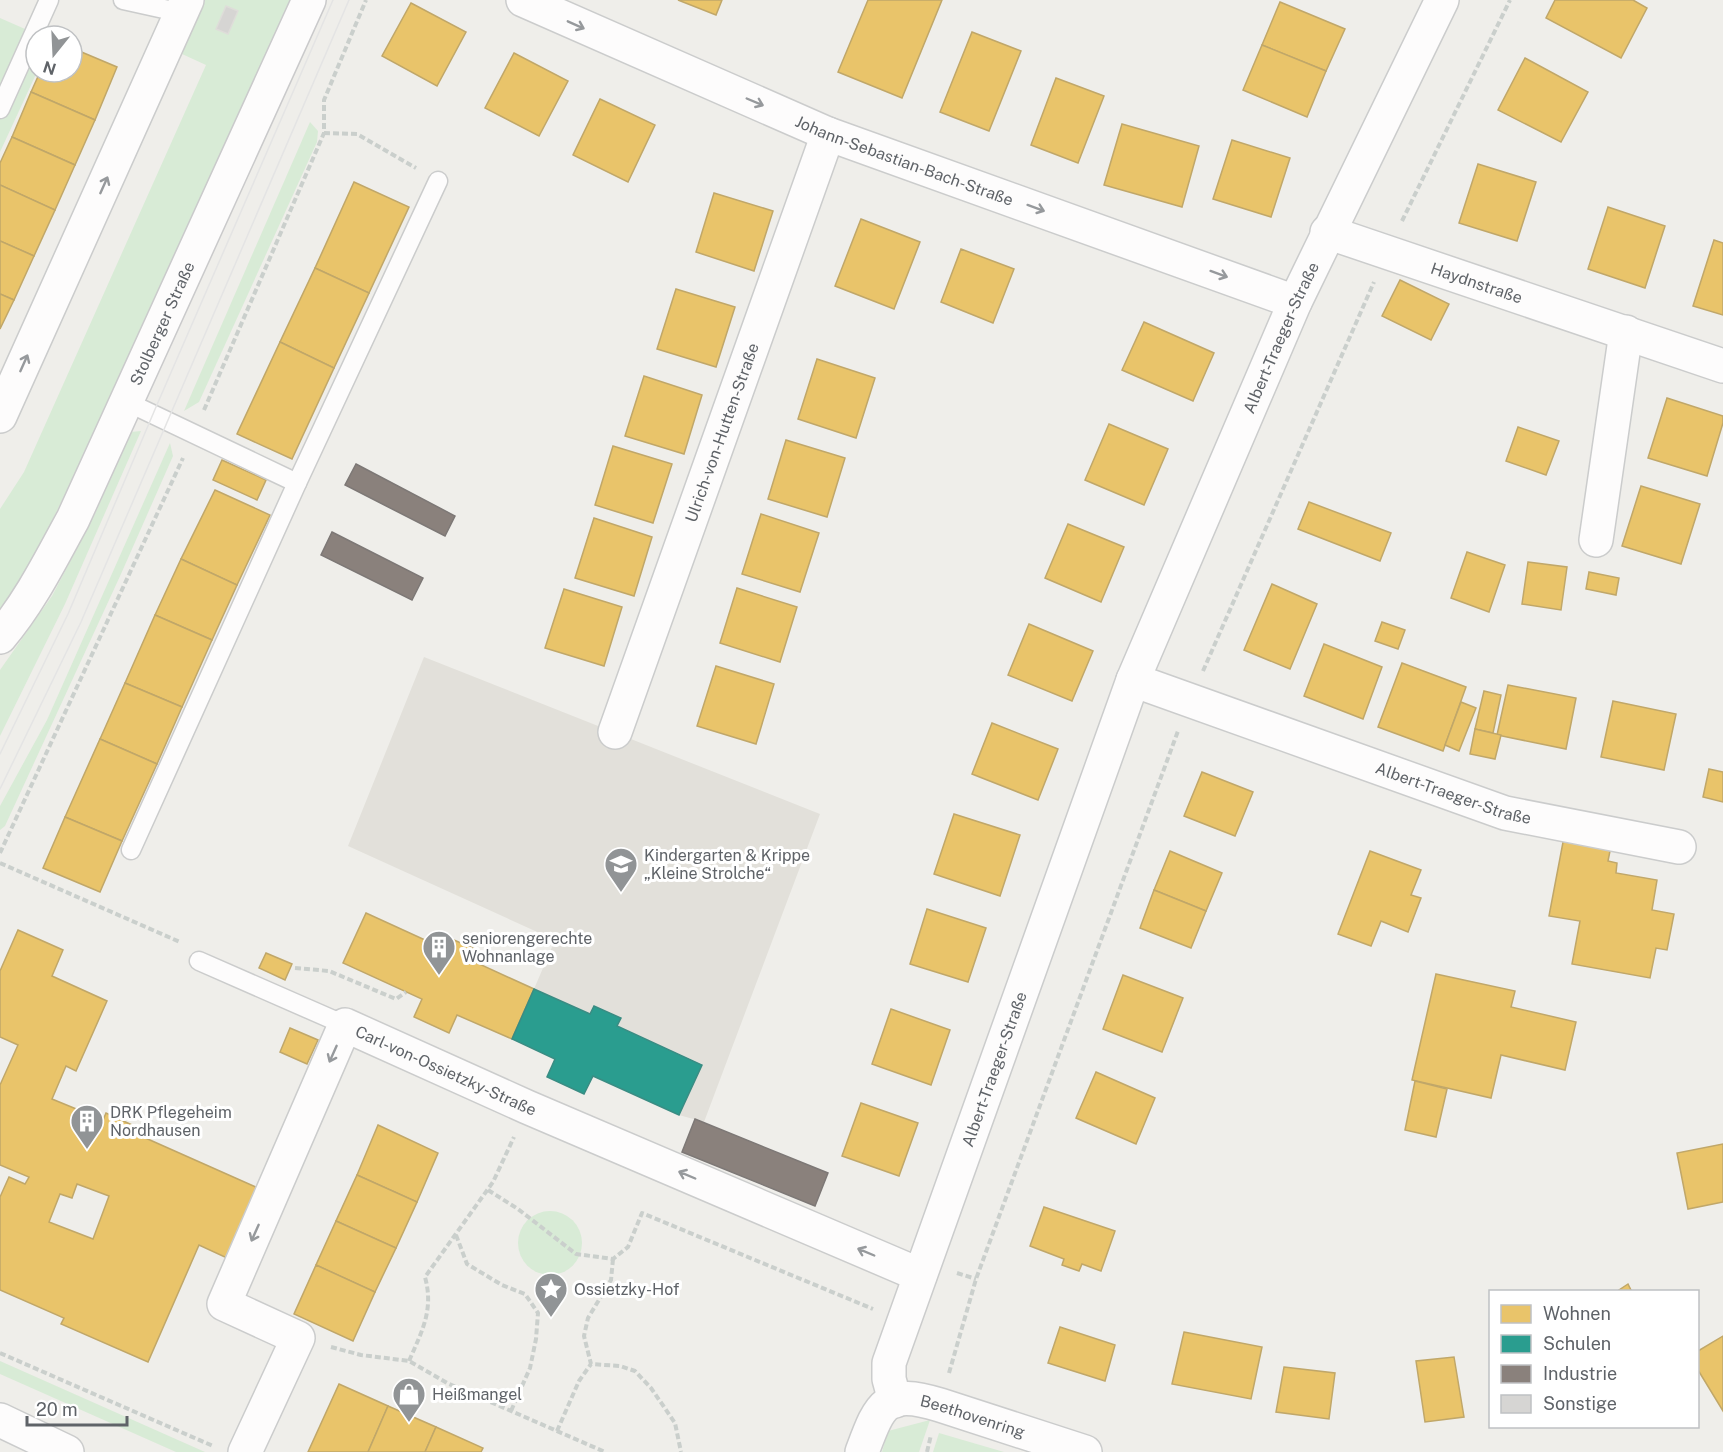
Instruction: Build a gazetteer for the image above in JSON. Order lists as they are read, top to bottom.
{
  "streets": {
    "street": [
      "Johann-Sebastian-Bach-Straße",
      "Haydnstraße",
      "Stolberger Straße",
      "Albert-Traeger-Straße",
      "Ulrich-von-Hutten-Straße",
      "Carl-von-Ossietzky-Straße",
      "Beethovenring"
    ]
  },
  "crossings": [
    ["Johann-Sebastian-Bach-Straße", "Albert-Traeger-Straße"],
    ["Johann-Sebastian-Bach-Straße", "Ulrich-von-Hutten-Straße"],
    ["Haydnstraße", "Albert-Traeger-Straße"],
    ["Albert-Traeger-Straße", "Carl-von-Ossietzky-Straße"],
    ["Albert-Traeger-Straße", "Beethovenring"]
  ],
  "one_way": ["Johann-Sebastian-Bach-Straße"],
  "places": {
    "school or university": ["Kindergarten & Krippe „Kleine Strolche“"],
    "building": ["seniorengerechte Wohnanlage", "DRK Pflegeheim Nordhausen"],
    "place": ["Ossietzky-Hof"],
    "shop": ["Heißmangel"]
  },
  "legend": [
    "Wohnen",
    "Schulen",
    "Industrie",
    "Sonstige"
  ],
  "scale_bar": "20 m",
  "north": "bottom"
}
